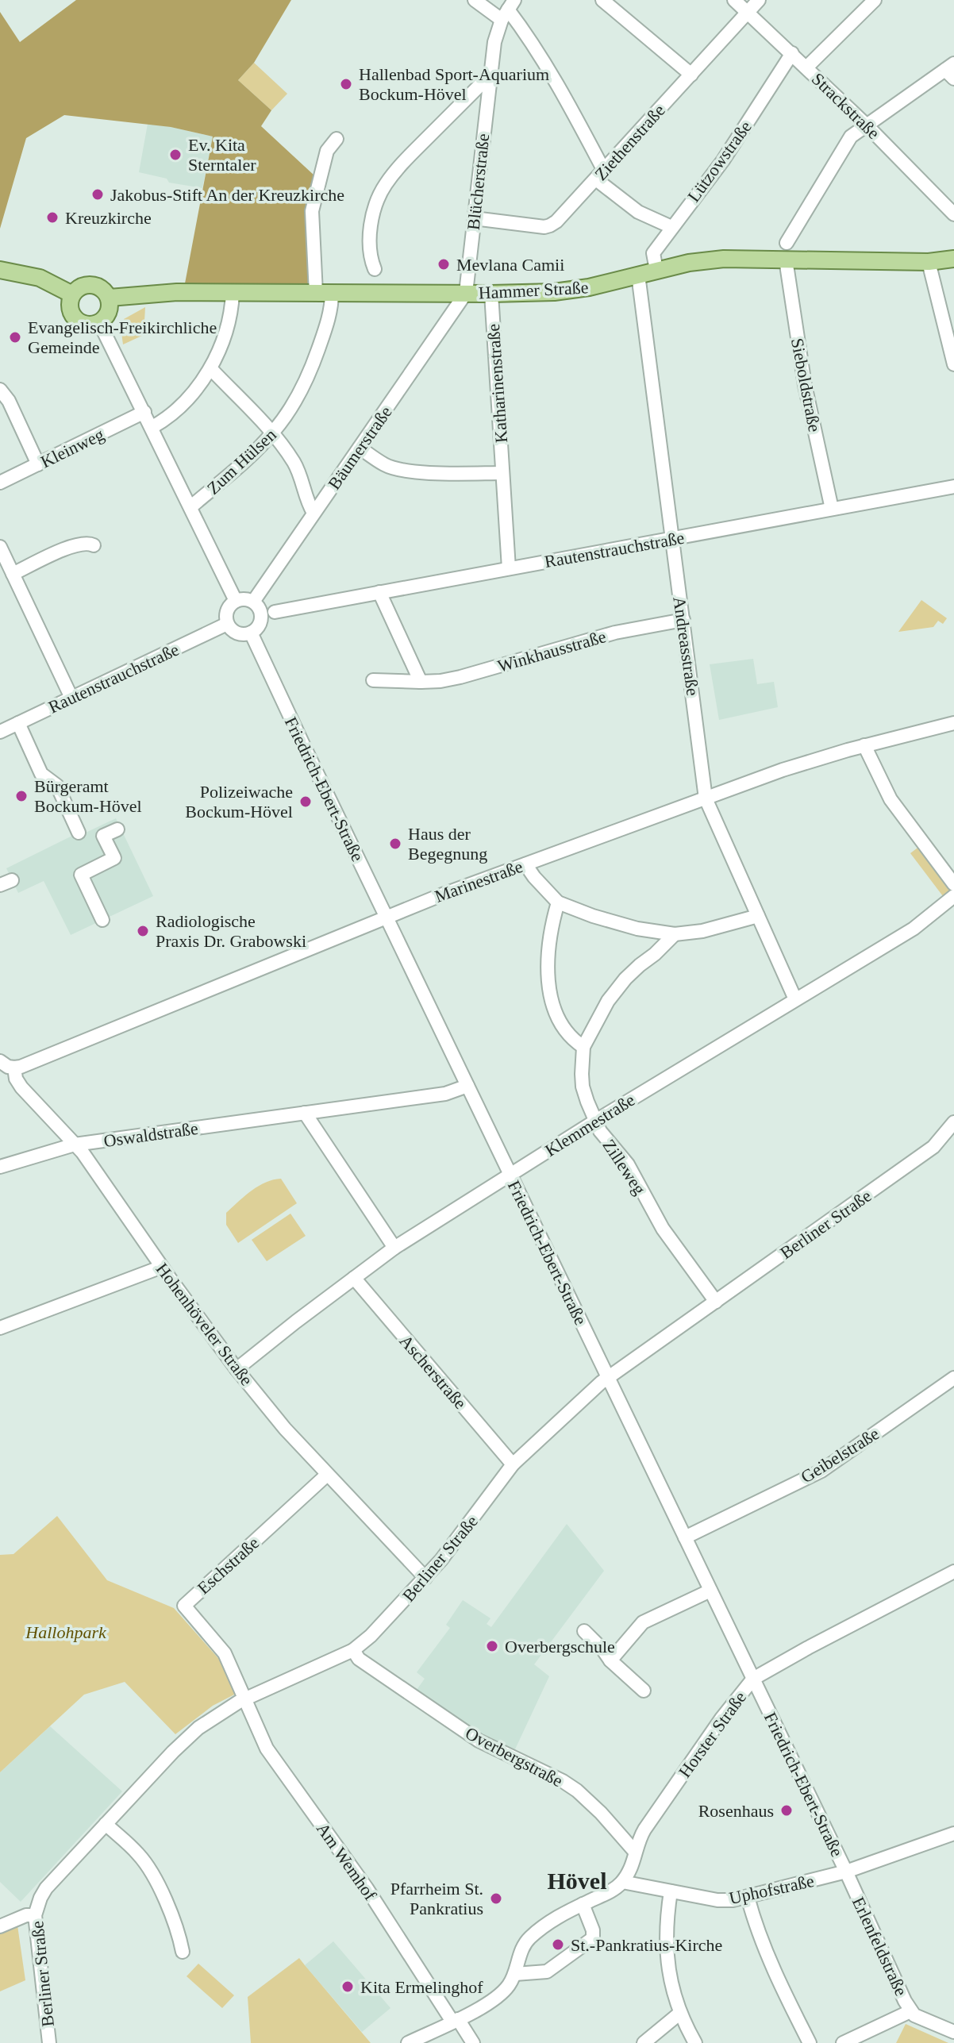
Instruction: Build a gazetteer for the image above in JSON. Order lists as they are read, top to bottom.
{
  "streets": {
    "main road": ["Hammer Straße"],
    "street": [
      "Strackstraße",
      "Ziethenstraße",
      "Lützowstraße",
      "Blücherstraße",
      "Katharinenstraße",
      "Sieboldstraße",
      "Kleinweg",
      "Bäumerstraße",
      "Zum Hülsen",
      "Rautenstrauchstraße",
      "Andreasstraße",
      "Winkhausstraße",
      "Friedrich-Ebert-Straße",
      "Marinestraße",
      "Klemmestraße",
      "Oswaldstraße",
      "Zilleweg",
      "Berliner Straße",
      "Hohenhöveler Straße",
      "Ascherstraße",
      "Geibelstraße",
      "Eschstraße",
      "Horster Straße",
      "Overbergstraße",
      "Am Wemhof",
      "Uphofstraße",
      "Erlenfeldstraße"
    ]
  },
  "crossings": [
    ["Strackstraße", "Ziethenstraße"],
    ["Strackstraße", "Lützowstraße"],
    ["Ziethenstraße", "Blücherstraße"],
    ["Lützowstraße", "Hammer Straße"],
    ["Blücherstraße", "Hammer Straße"],
    ["Blücherstraße", "Bäumerstraße"],
    ["Hammer Straße", "Katharinenstraße"],
    ["Hammer Straße", "Sieboldstraße"],
    ["Hammer Straße", "Bäumerstraße"],
    ["Hammer Straße", "Zum Hülsen"],
    ["Hammer Straße", "Andreasstraße"],
    ["Katharinenstraße", "Rautenstrauchstraße"],
    ["Sieboldstraße", "Rautenstrauchstraße"],
    ["Bäumerstraße", "Rautenstrauchstraße"],
    ["Bäumerstraße", "Friedrich-Ebert-Straße"],
    ["Rautenstrauchstraße", "Andreasstraße"],
    ["Rautenstrauchstraße", "Friedrich-Ebert-Straße"],
    ["Andreasstraße", "Winkhausstraße"],
    ["Andreasstraße", "Marinestraße"],
    ["Andreasstraße", "Klemmestraße"],
    ["Friedrich-Ebert-Straße", "Marinestraße"],
    ["Friedrich-Ebert-Straße", "Klemmestraße"],
    ["Friedrich-Ebert-Straße", "Oswaldstraße"],
    ["Friedrich-Ebert-Straße", "Berliner Straße"],
    ["Friedrich-Ebert-Straße", "Geibelstraße"],
    ["Friedrich-Ebert-Straße", "Horster Straße"],
    ["Friedrich-Ebert-Straße", "Uphofstraße"],
    ["Friedrich-Ebert-Straße", "Erlenfeldstraße"],
    ["Marinestraße", "Hohenhöveler Straße"],
    ["Klemmestraße", "Zilleweg"],
    ["Klemmestraße", "Hohenhöveler Straße"],
    ["Klemmestraße", "Ascherstraße"],
    ["Oswaldstraße", "Hohenhöveler Straße"],
    ["Zilleweg", "Berliner Straße"],
    ["Berliner Straße", "Hohenhöveler Straße"],
    ["Berliner Straße", "Ascherstraße"],
    ["Berliner Straße", "Eschstraße"],
    ["Berliner Straße", "Overbergstraße"],
    ["Berliner Straße", "Am Wemhof"],
    ["Hohenhöveler Straße", "Eschstraße"],
    ["Eschstraße", "Am Wemhof"],
    ["Horster Straße", "Overbergstraße"],
    ["Horster Straße", "Uphofstraße"],
    ["Uphofstraße", "Erlenfeldstraße"]
  ],
  "districts": ["Hövel"],
  "parks": ["Hallohpark"],
  "places": [
    "Hallenbad Sport-Aquarium Bockum-Hövel",
    "Ev. Kita Sterntaler",
    "Jakobus-Stift An der Kreuzkirche",
    "Kreuzkirche",
    "Mevlana Camii",
    "Evangelisch-Freikirchliche Gemeinde",
    "Bürgeramt Bockum-Hövel",
    "Polizeiwache Bockum-Hövel",
    "Haus der Begegnung",
    "Radiologische Praxis Dr. Grabowski",
    "Overbergschule",
    "Rosenhaus",
    "Pfarrheim St. Pankratius",
    "St.-Pankratius-Kirche",
    "Kita Ermelinghof"
  ]
}
